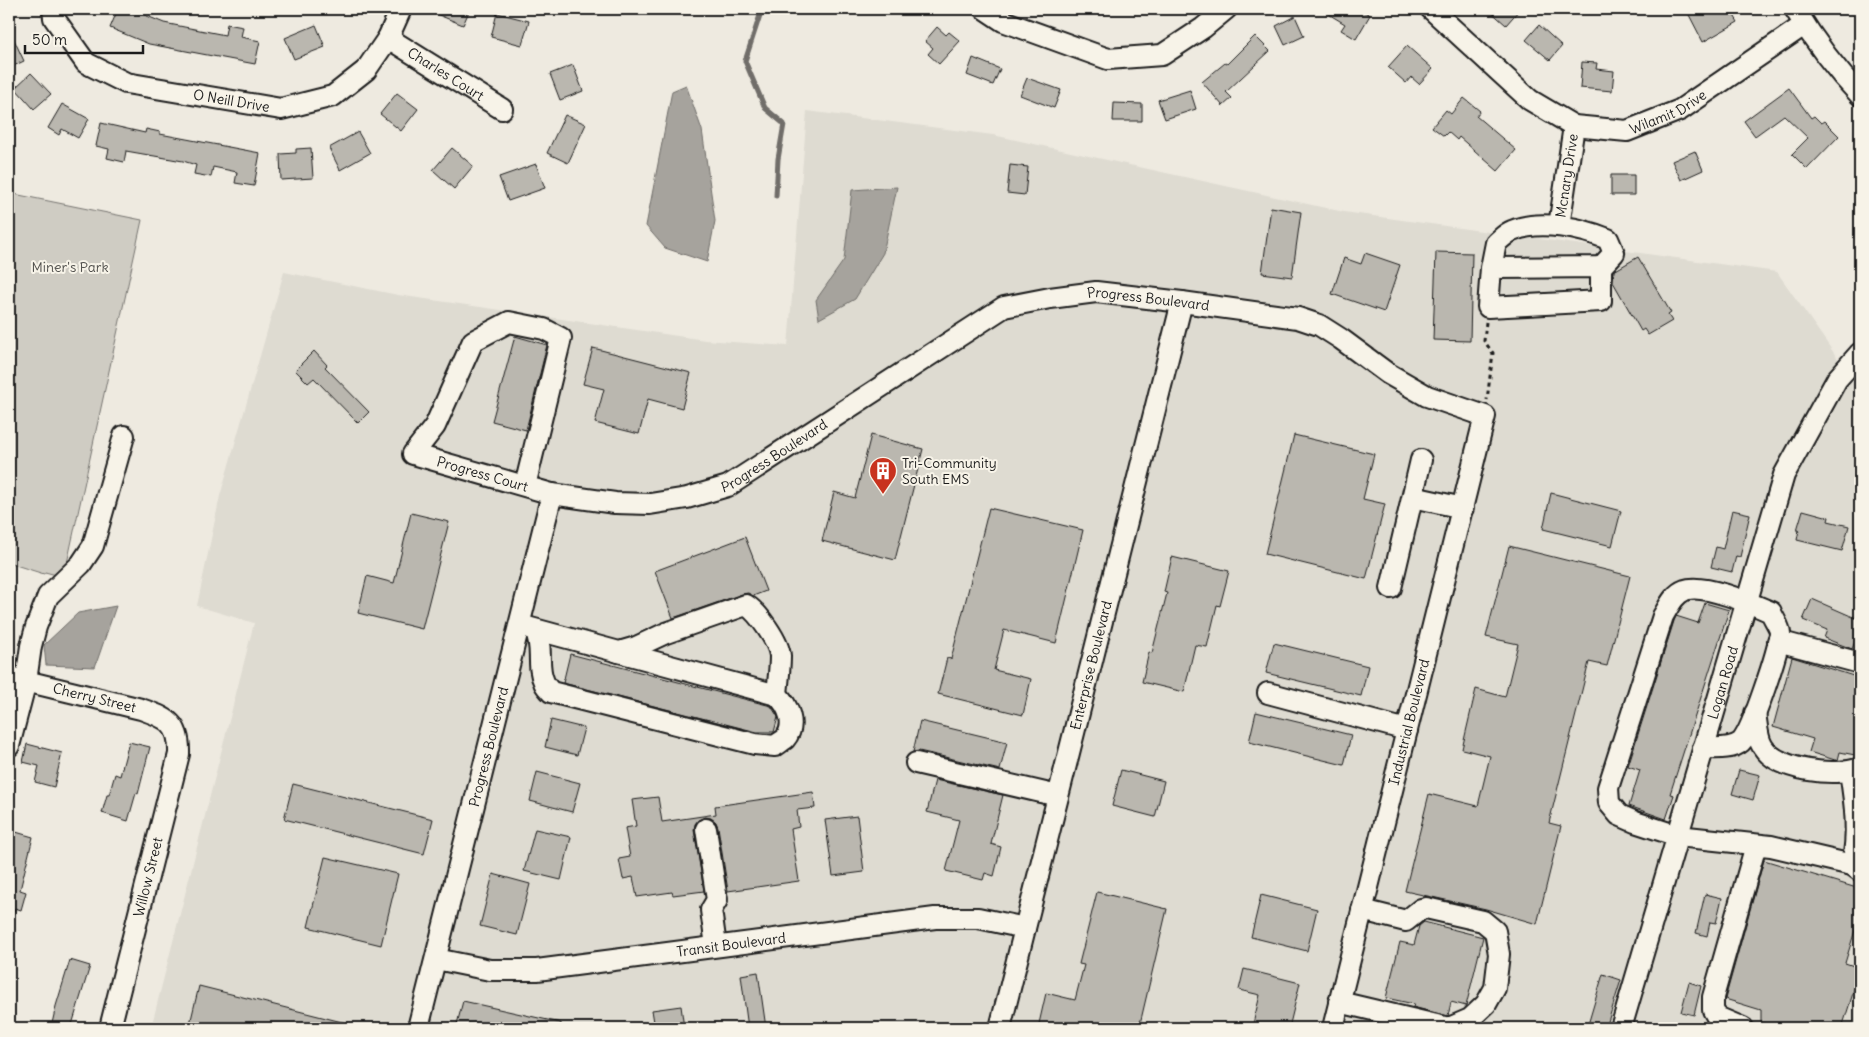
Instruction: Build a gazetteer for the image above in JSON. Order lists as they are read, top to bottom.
{
  "streets": {
    "street": [
      "Charles Court",
      "O Neill Drive",
      "Wilamit Drive",
      "Mcnary Drive",
      "Progress Boulevard",
      "Progress Court",
      "Enterprise Boulevard",
      "Logan Road",
      "Cherry Street",
      "Industrial Boulevard",
      "Willow Street",
      "Transit Boulevard"
    ]
  },
  "crossings": [
    ["Charles Court", "O Neill Drive"],
    ["Wilamit Drive", "Mcnary Drive"],
    ["Progress Boulevard", "Progress Court"],
    ["Progress Boulevard", "Enterprise Boulevard"],
    ["Progress Boulevard", "Industrial Boulevard"],
    ["Progress Boulevard", "Transit Boulevard"],
    ["Enterprise Boulevard", "Transit Boulevard"],
    ["Cherry Street", "Willow Street"]
  ],
  "parks": ["Miner's Park"],
  "places": {
    "building": ["Tri-Community South EMS"]
  },
  "scale_bar": "50 m"
}
